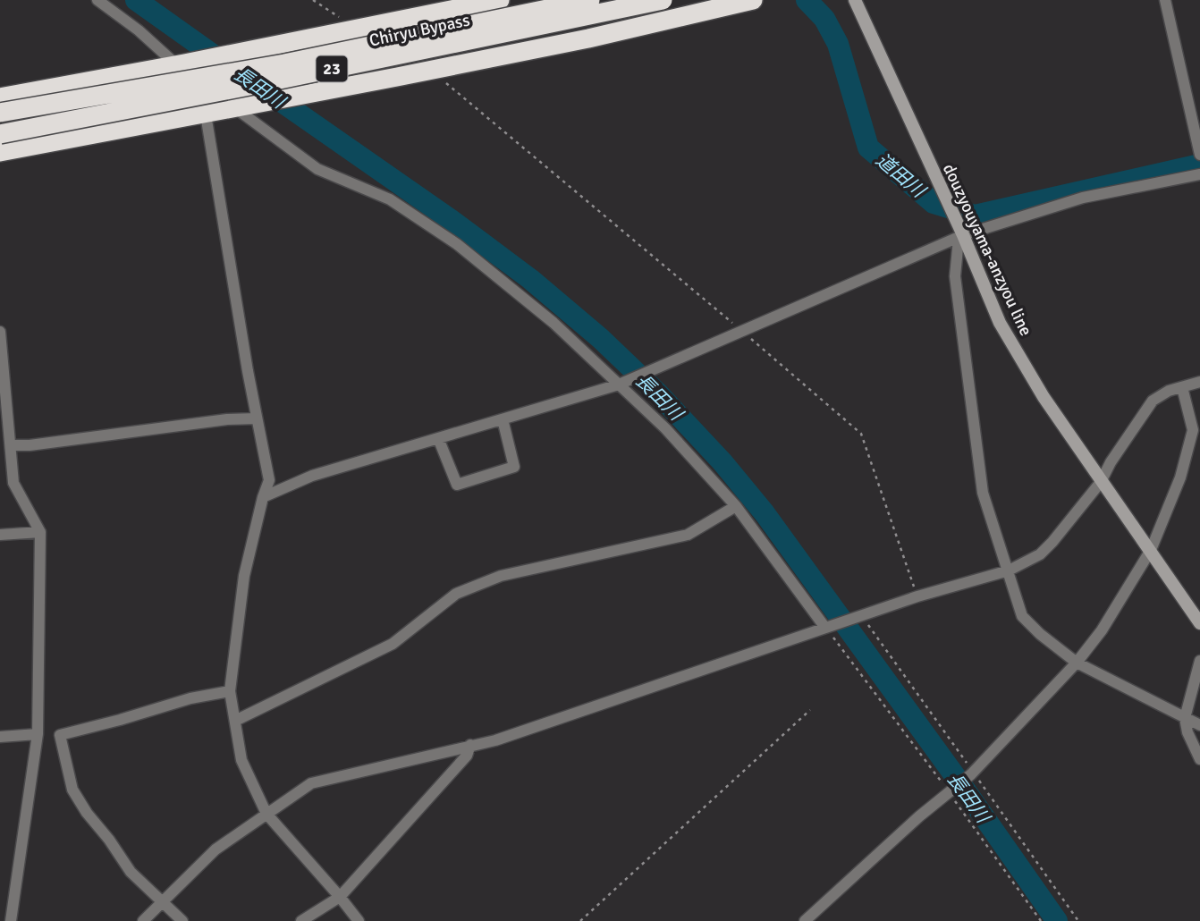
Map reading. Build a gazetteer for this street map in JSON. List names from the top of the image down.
{
  "streets": {
    "highway": ["Chiryu Bypass", "23"],
    "main road": ["douzyouyama-anzyou line"]
  },
  "water": ["長田川", "道田川"]
}
